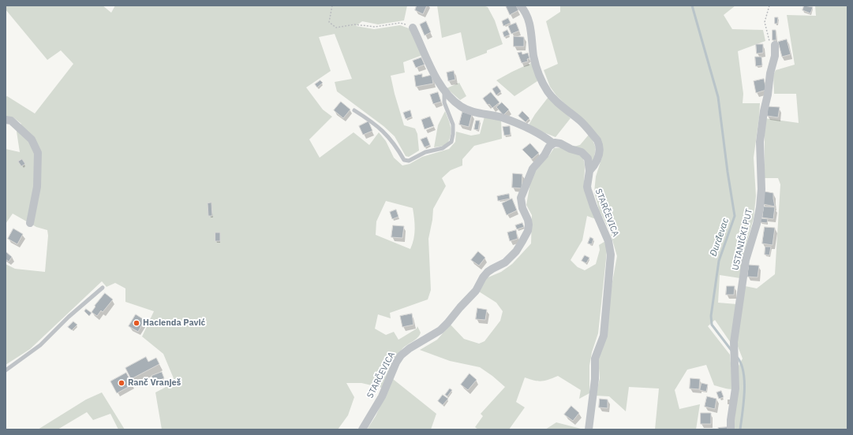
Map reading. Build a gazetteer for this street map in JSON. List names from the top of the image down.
{
  "streets": {
    "street": ["STARČEVICA", "USTANIČKI PUT"]
  },
  "water": ["Đurđevac"],
  "places": ["Hacienda Pavić", "Ranč Vranješ"]
}
